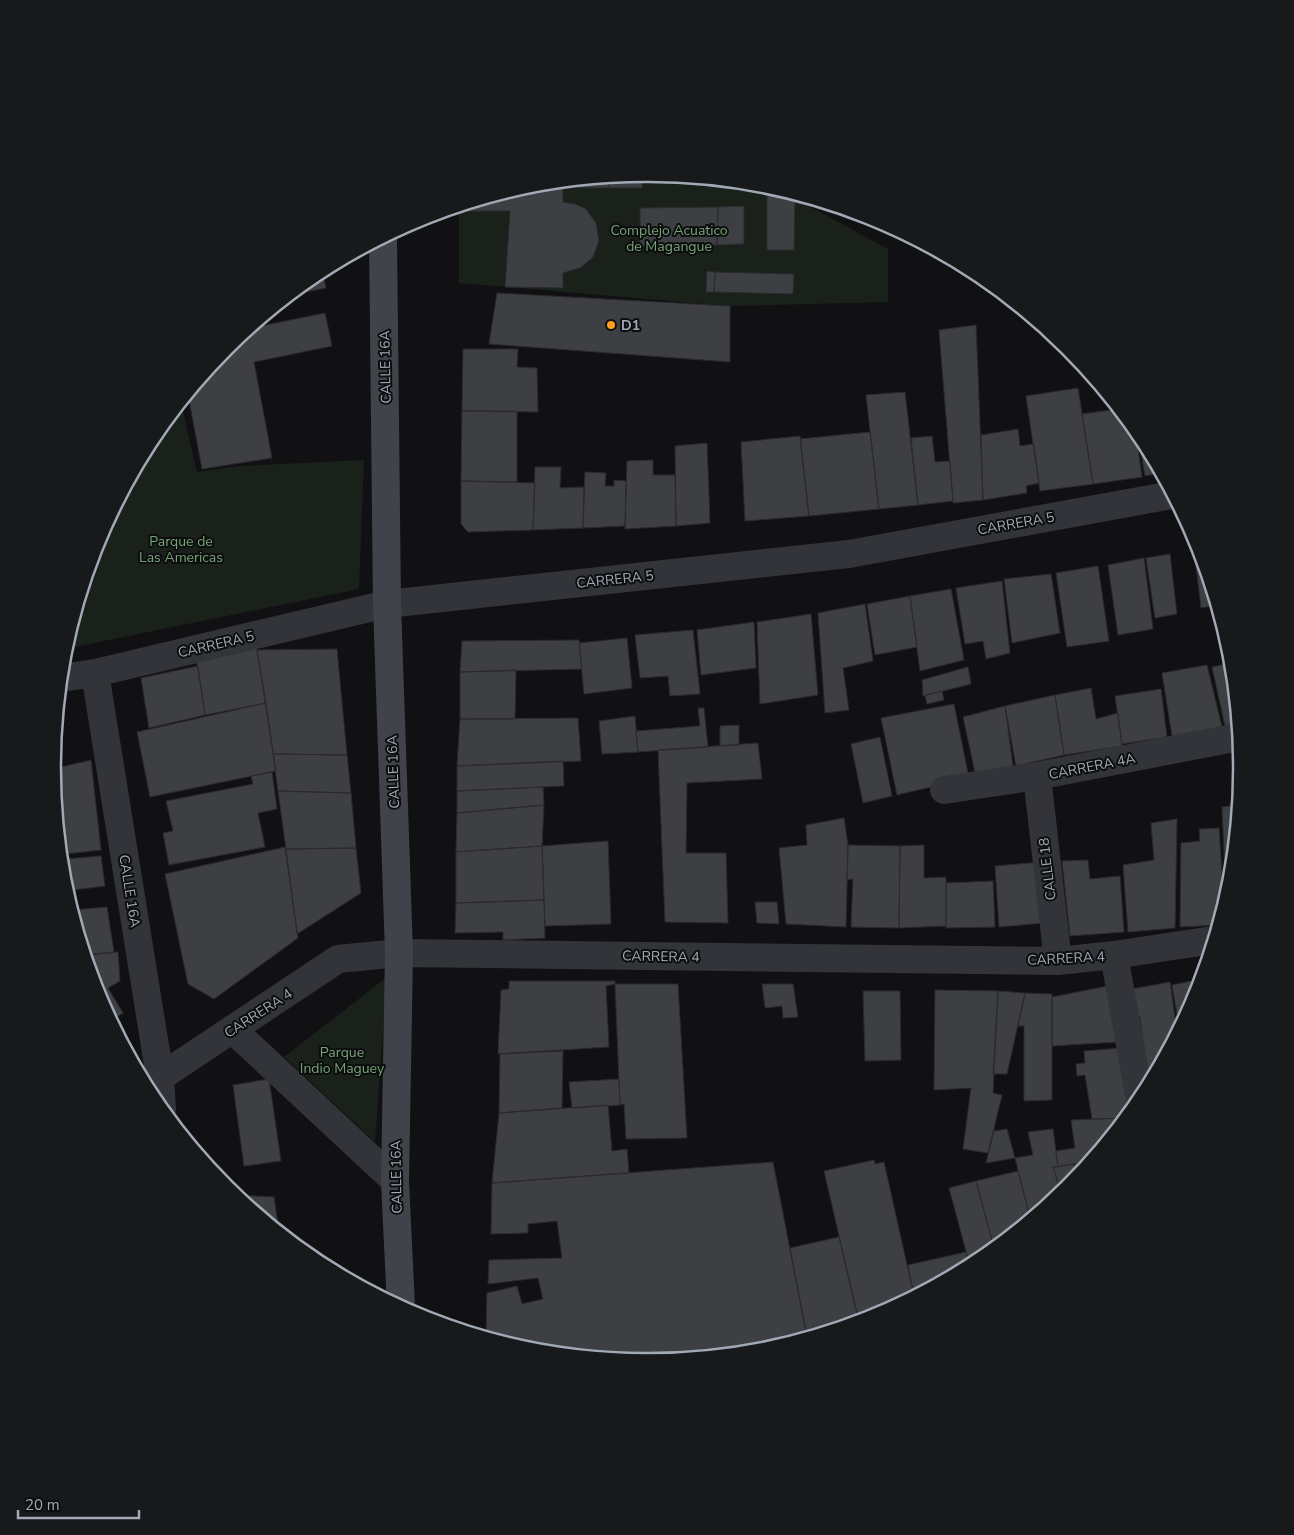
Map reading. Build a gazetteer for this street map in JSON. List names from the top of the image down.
{
  "streets": {
    "main road": ["CALLE 16A"],
    "street": [
      "CARRERA 5",
      "CARRERA 4A",
      "CALLE 18",
      "CARRERA 4"
    ]
  },
  "crossings": [
    ["CALLE 16A", "CARRERA 5"],
    ["CALLE 16A", "CARRERA 4"],
    ["CARRERA 4A", "CALLE 18"],
    ["CALLE 18", "CARRERA 4"]
  ],
  "parks": ["Complejo Acuatico de Magangue", "Parque de Las Americas", "Parque Indio Maguey"],
  "places": ["D1"],
  "scale_bar": "20 m"
}
